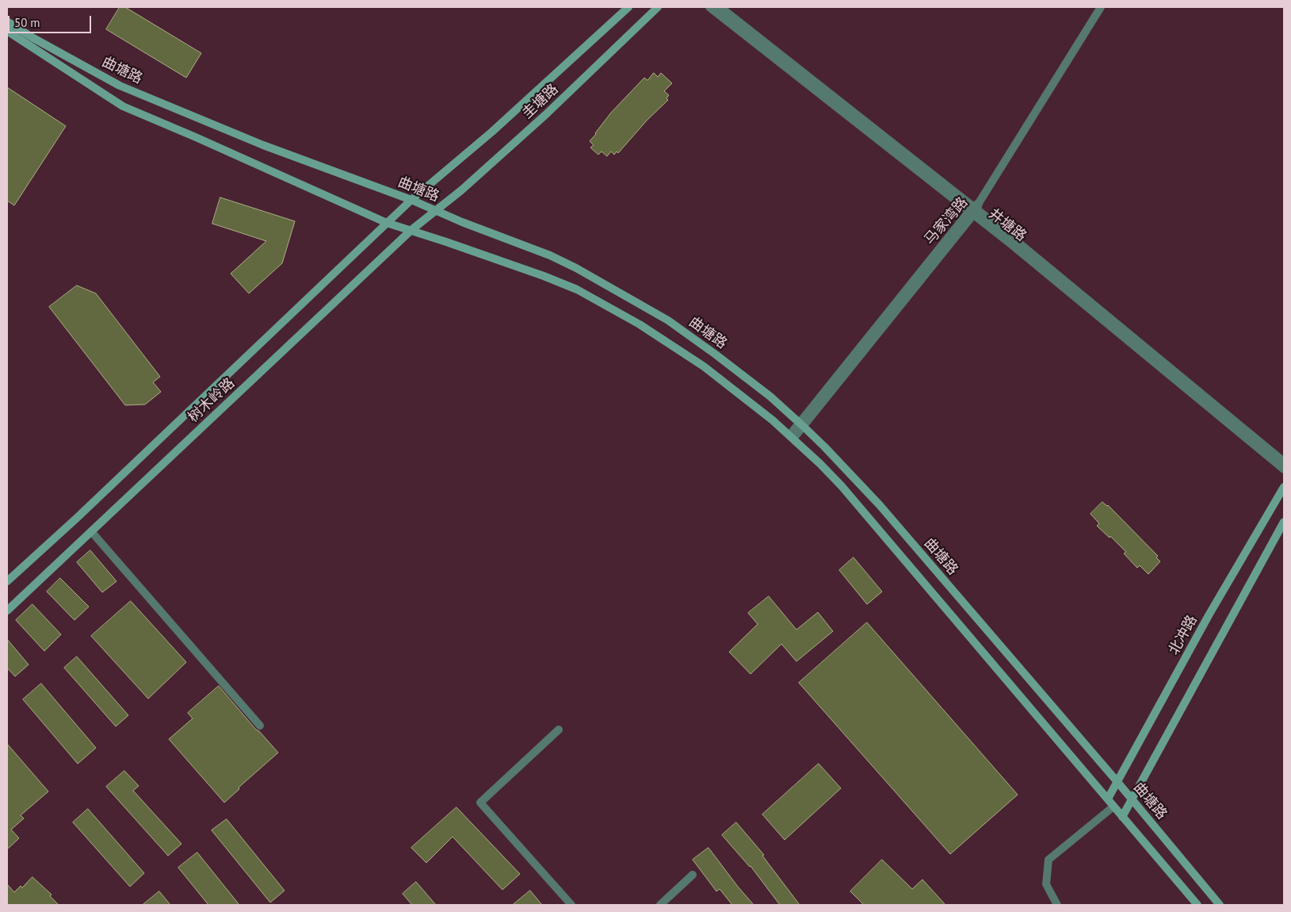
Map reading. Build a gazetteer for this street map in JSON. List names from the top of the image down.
{
  "streets": {
    "main road": [
      "曲塘路",
      "圭塘路",
      "树木岭路",
      "北冲路"
    ],
    "street": ["马家湾路", "井塘路"]
  },
  "crossings": [
    ["曲塘路", "圭塘路"],
    ["曲塘路", "马家湾路"],
    ["曲塘路", "树木岭路"],
    ["曲塘路", "北冲路"],
    ["圭塘路", "树木岭路"],
    ["马家湾路", "井塘路"]
  ],
  "scale_bar": "50 m"
}
